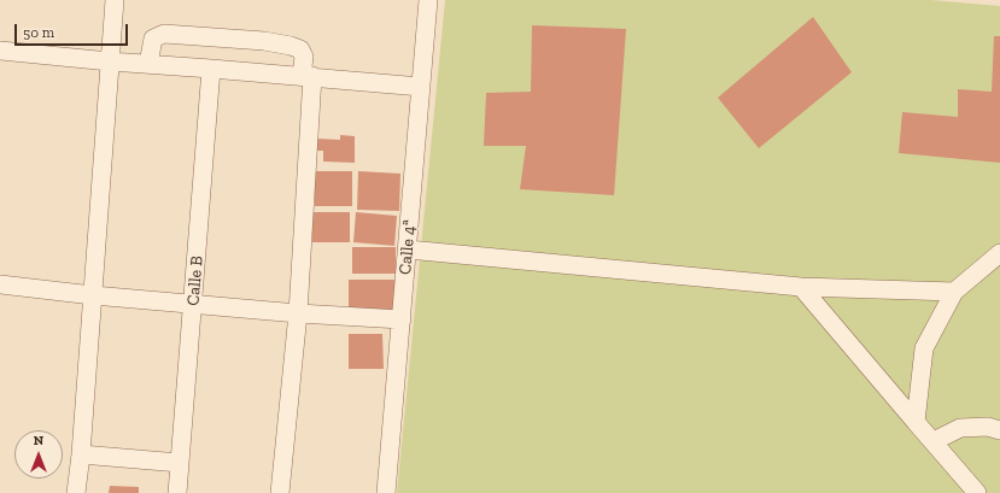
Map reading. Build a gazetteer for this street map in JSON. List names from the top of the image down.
{
  "streets": {
    "street": ["Calle 4ª", "Calle B"]
  },
  "scale_bar": "50 m",
  "north": "top"
}
